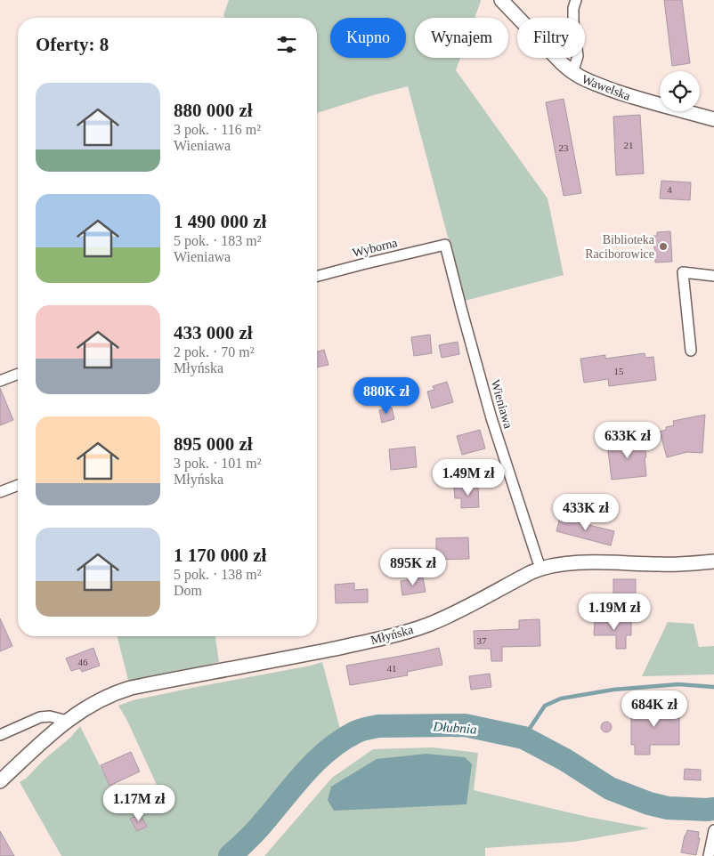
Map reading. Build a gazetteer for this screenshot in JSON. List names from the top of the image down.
{
  "streets": {
    "street": [
      "Wawelska",
      "Wyborna",
      "Wieniawa",
      "Młyńska"
    ]
  },
  "crossings": [
    ["Wyborna", "Wieniawa"],
    ["Wieniawa", "Młyńska"]
  ],
  "water": ["Dłubnia"],
  "places": ["Biblioteka Raciborowice"],
  "house_numbers": [
    "21",
    "23",
    "4",
    "15",
    "37",
    "46",
    "41"
  ],
  "page": {
    "chip": ["Kupno", "Wynajem", "Filtry"],
    "heading": "Oferty: 8",
    "list": [
      {
        "name": "880 000 zł",
        "note": "3 pok. · 116 m² · Wieniawa"
      },
      {
        "name": "1 490 000 zł",
        "note": "5 pok. · 183 m² · Wieniawa"
      },
      {
        "name": "433 000 zł",
        "note": "2 pok. · 70 m² · Młyńska"
      },
      {
        "name": "895 000 zł",
        "note": "3 pok. · 101 m² · Młyńska"
      },
      {
        "name": "1 170 000 zł",
        "note": "5 pok. · 138 m² · Dom"
      }
    ],
    "price": [
      "880K zł",
      "633K zł",
      "1.49M zł",
      "433K zł",
      "895K zł",
      "1.19M zł",
      "684K zł",
      "1.17M zł"
    ]
  }
}
